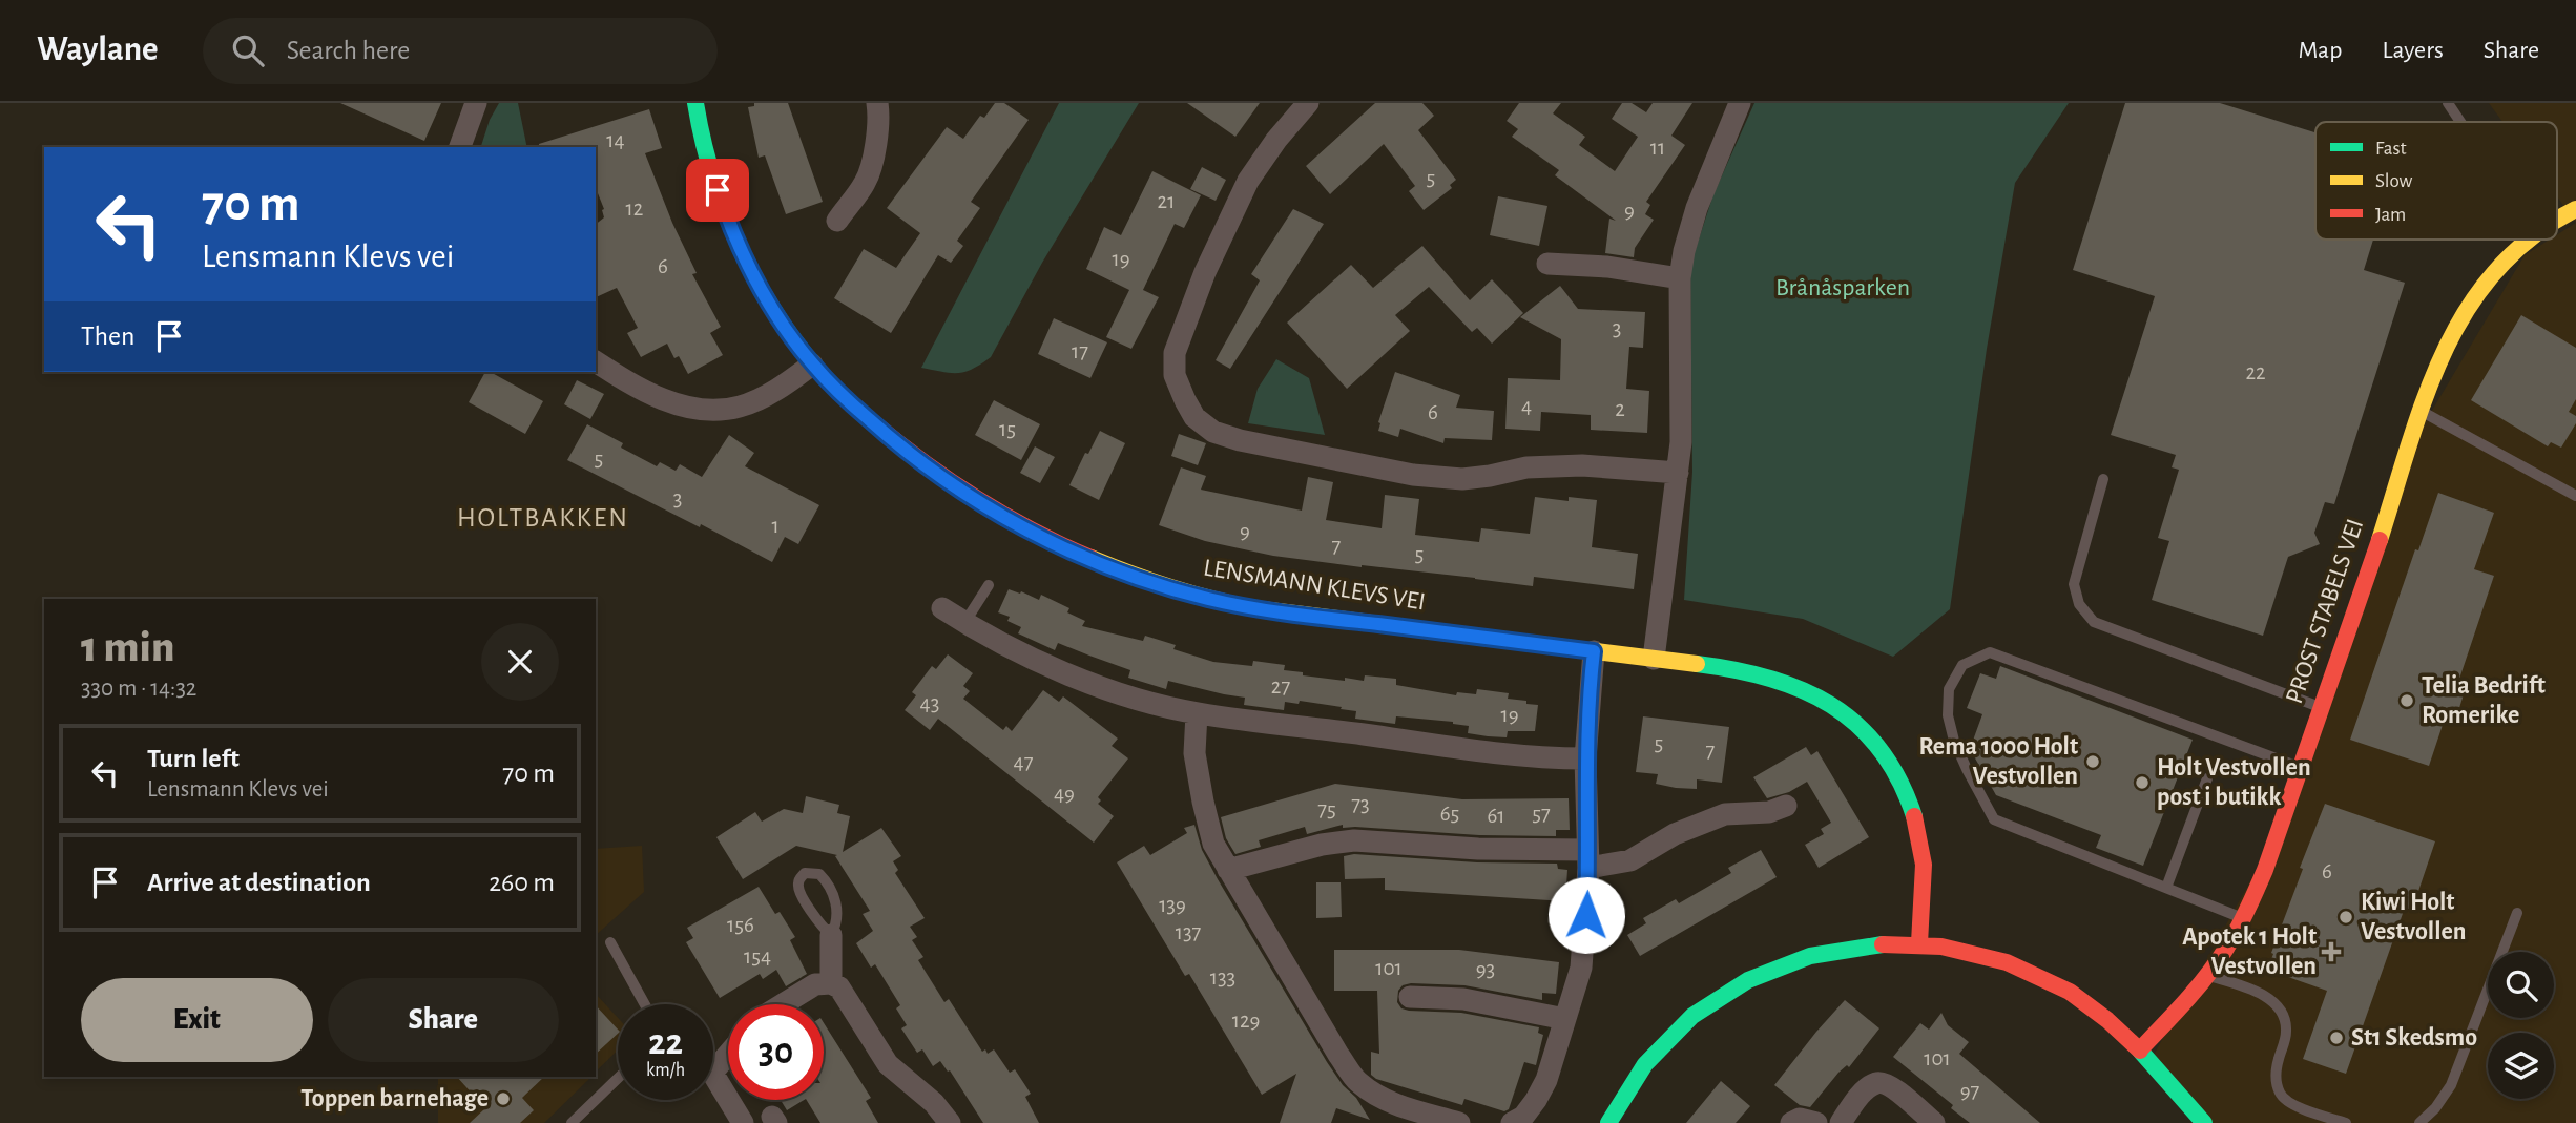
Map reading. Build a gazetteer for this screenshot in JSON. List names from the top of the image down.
{
  "streets": {
    "street": ["LENSMANN KLEVS VEI", "PROST STABELS VEI"]
  },
  "districts": ["HOLTBAKKEN"],
  "parks": ["Brånåsparken"],
  "places": {
    "other": [
      "Telia Bedrift Romerike",
      "Rema 1000 Holt Vestvollen",
      "Holt Vestvollen post i butikk",
      "Kiwi Holt Vestvollen",
      "St1 Skedsmo",
      "Toppen barnehage"
    ],
    "health": ["Apotek 1 Holt Vestvollen"]
  },
  "house_numbers": [
    "14",
    "11",
    "5",
    "21",
    "12",
    "9",
    "19",
    "6",
    "3",
    "17",
    "22",
    "4",
    "2",
    "6",
    "15",
    "5",
    "3",
    "1",
    "9",
    "7",
    "5",
    "27",
    "43",
    "19",
    "5",
    "7",
    "47",
    "49",
    "73",
    "75",
    "65",
    "57",
    "61",
    "6",
    "139",
    "156",
    "137",
    "154",
    "101",
    "93",
    "133",
    "129",
    "101",
    "97"
  ],
  "legend": ["Fast", "Slow", "Jam"],
  "page": {
    "header": "Waylane",
    "search": "Search here",
    "nav": ["Map", "Layers", "Share"],
    "turn": ["70 m", "Lensmann Klevs vei"],
    "then": "Then",
    "heading": ["1 min", "330 m · 14:32"],
    "list": [
      {
        "name": "Turn left",
        "note": "Lensmann Klevs vei",
        "value": "70 m"
      },
      {
        "name": "Arrive at destination",
        "value": "260 m"
      }
    ],
    "buttons": ["Exit", "Share"],
    "speed": "22 km/h",
    "limit": "30"
  }
}
